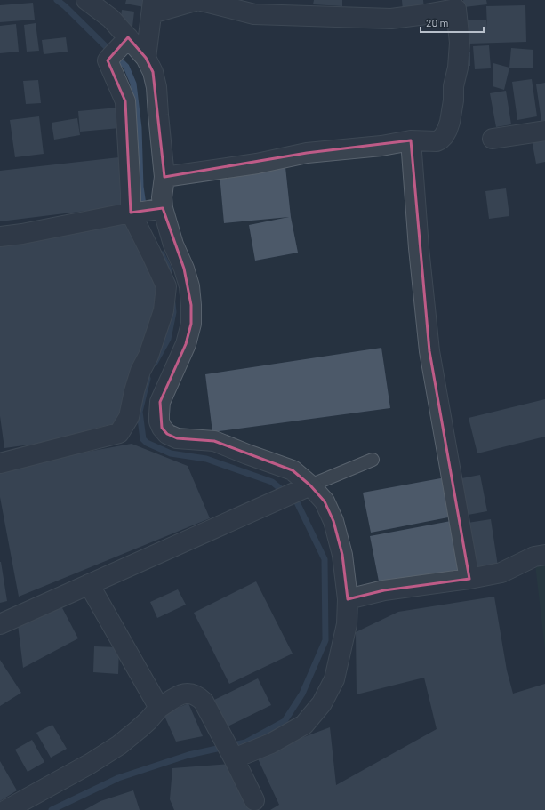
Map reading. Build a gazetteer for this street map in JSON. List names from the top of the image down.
{
  "scale_bar": "20 m"
}
